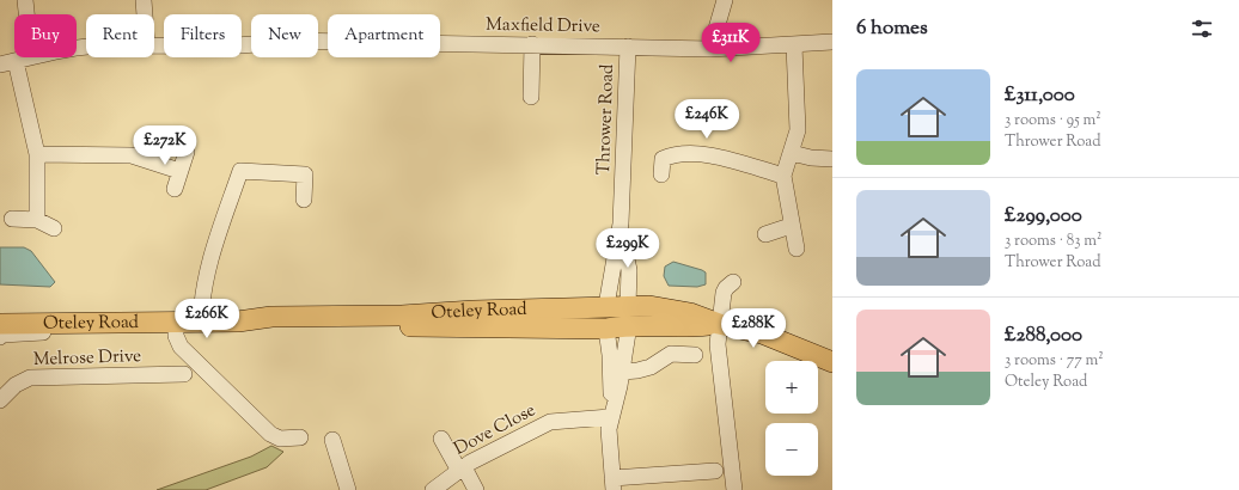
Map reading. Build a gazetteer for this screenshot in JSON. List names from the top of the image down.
{
  "streets": {
    "main road": ["Oteley Road"],
    "street": [
      "Maxfield Drive",
      "Thrower Road",
      "Melrose Drive",
      "Dove Close"
    ]
  },
  "crossings": [
    ["Maxfield Drive", "Thrower Road"],
    ["Thrower Road", "Oteley Road"],
    ["Thrower Road", "Dove Close"]
  ],
  "page": {
    "heading": "6 homes",
    "chip": [
      "Buy",
      "Rent",
      "Filters",
      "New",
      "Apartment"
    ],
    "price": [
      "£311K",
      "£246K",
      "£272K",
      "£299K",
      "£266K",
      "£288K"
    ],
    "list": [
      {
        "name": "£311,000",
        "note": "3 rooms · 95 m² · Thrower Road"
      },
      {
        "name": "£299,000",
        "note": "3 rooms · 83 m² · Thrower Road"
      },
      {
        "name": "£288,000",
        "note": "3 rooms · 77 m² · Oteley Road"
      }
    ],
    "map_buttons": ["+", "−"]
  }
}
